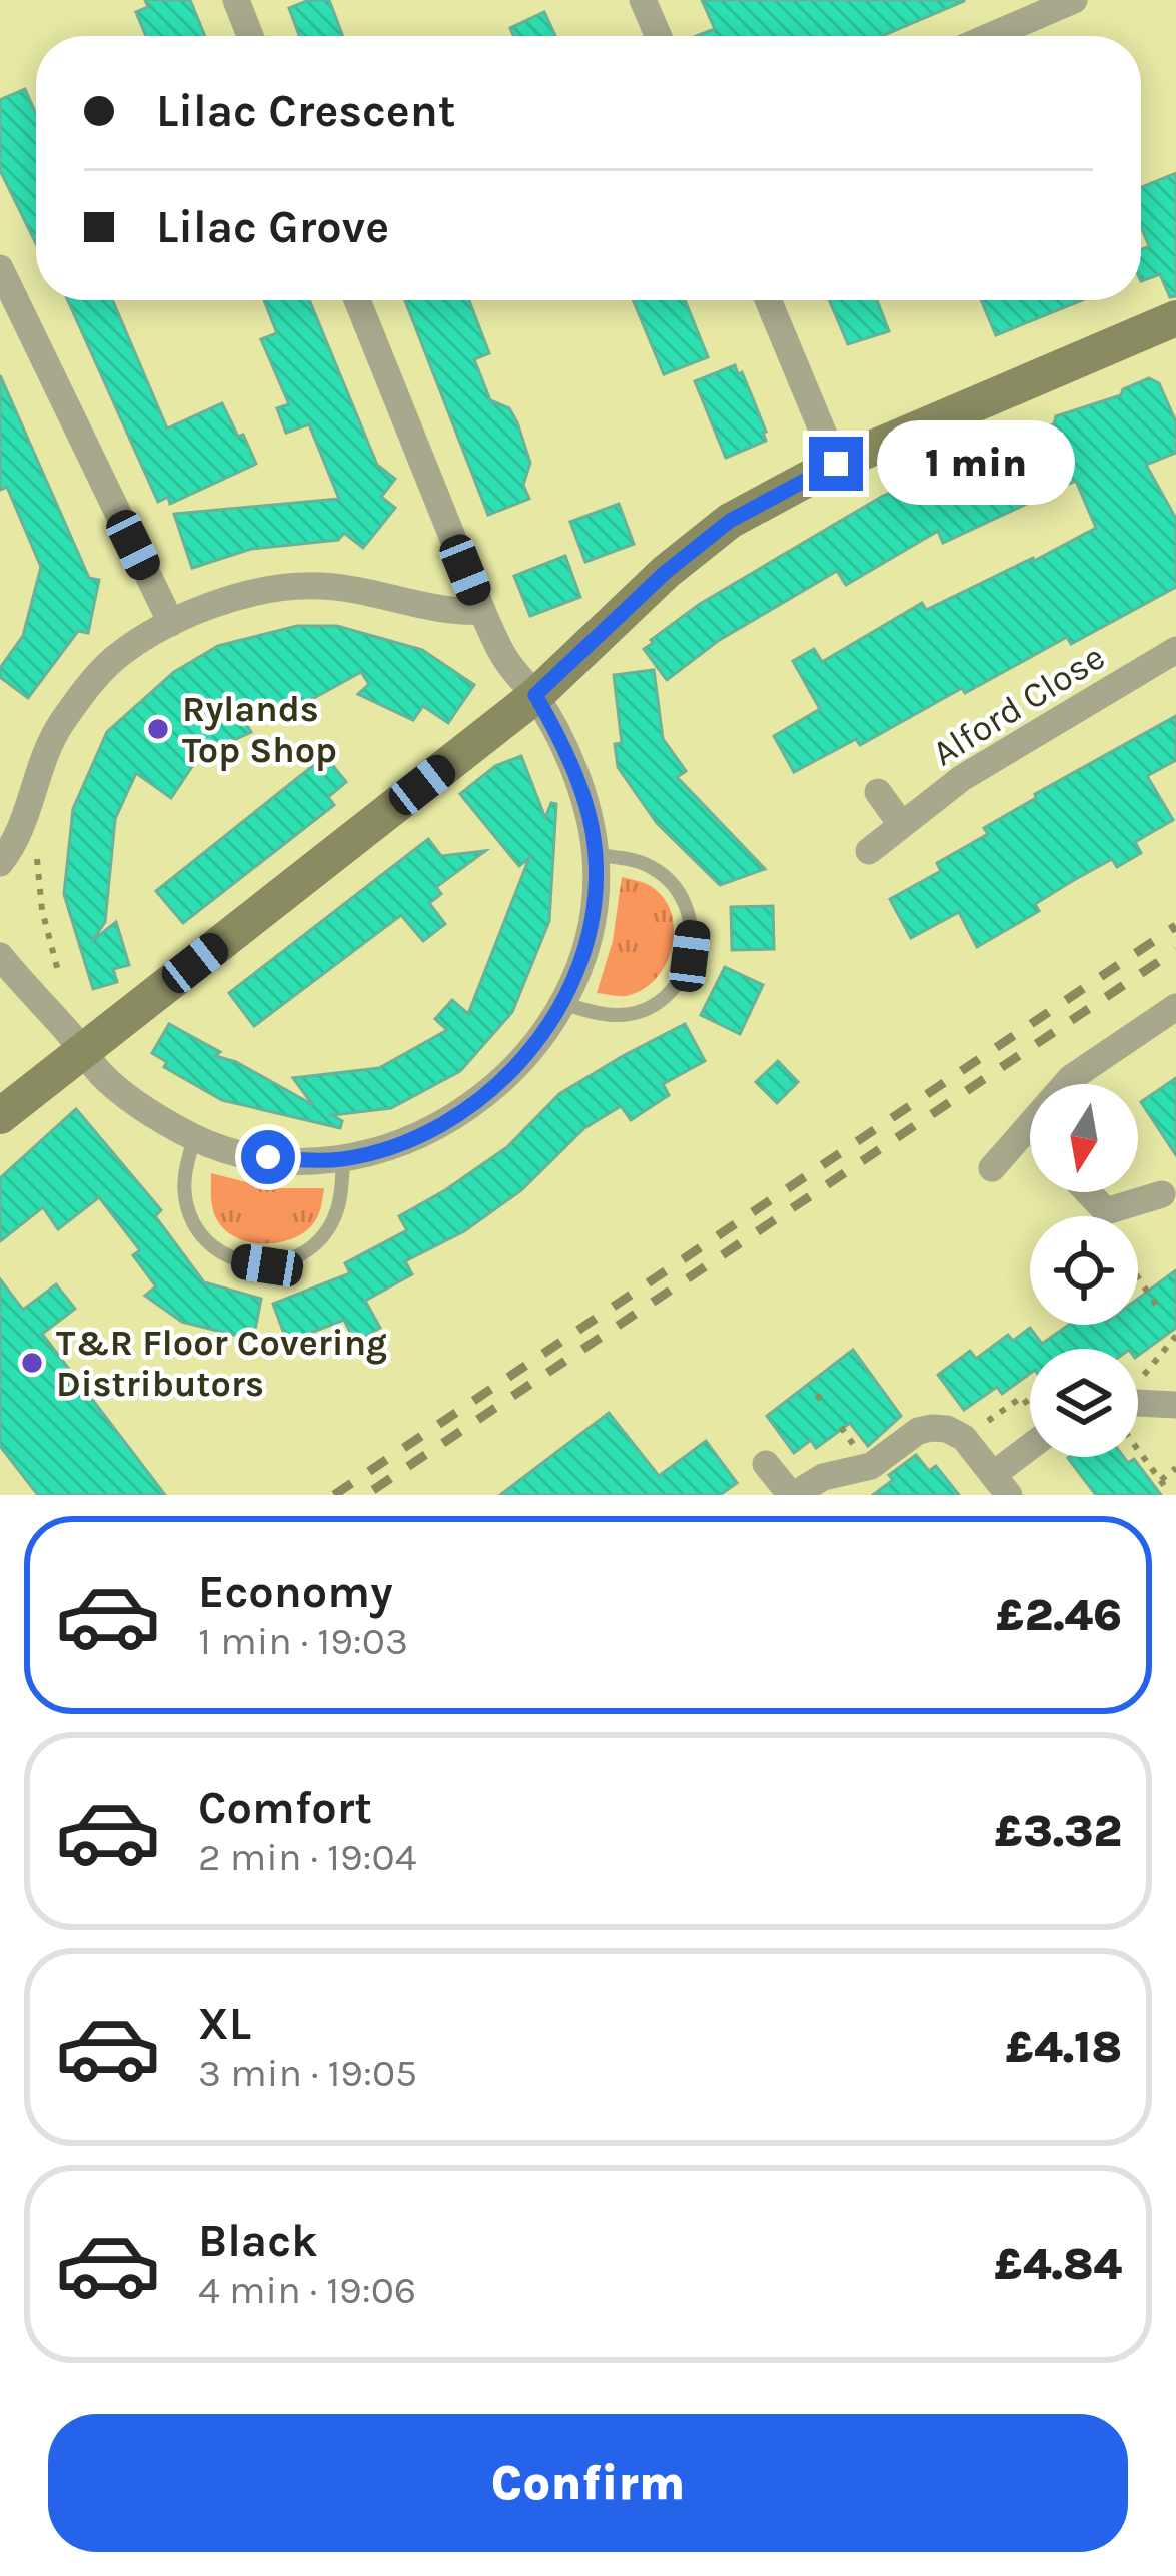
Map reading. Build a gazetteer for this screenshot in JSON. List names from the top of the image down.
{
  "streets": {
    "street": ["Alford Close"]
  },
  "places": ["Rylands Top Shop", "T&R Floor Covering Distributors"],
  "north": "bottom",
  "page": {
    "banner": ["Lilac Crescent", "Lilac Grove"],
    "bubble": "1 min",
    "list": [
      {
        "name": "Economy",
        "note": "1 min · 19:03",
        "value": "£2.46"
      },
      {
        "name": "Comfort",
        "note": "2 min · 19:04",
        "value": "£3.32"
      },
      {
        "name": "XL",
        "note": "3 min · 19:05",
        "value": "£4.18"
      },
      {
        "name": "Black",
        "note": "4 min · 19:06",
        "value": "£4.84"
      }
    ],
    "buttons": "Confirm"
  }
}
